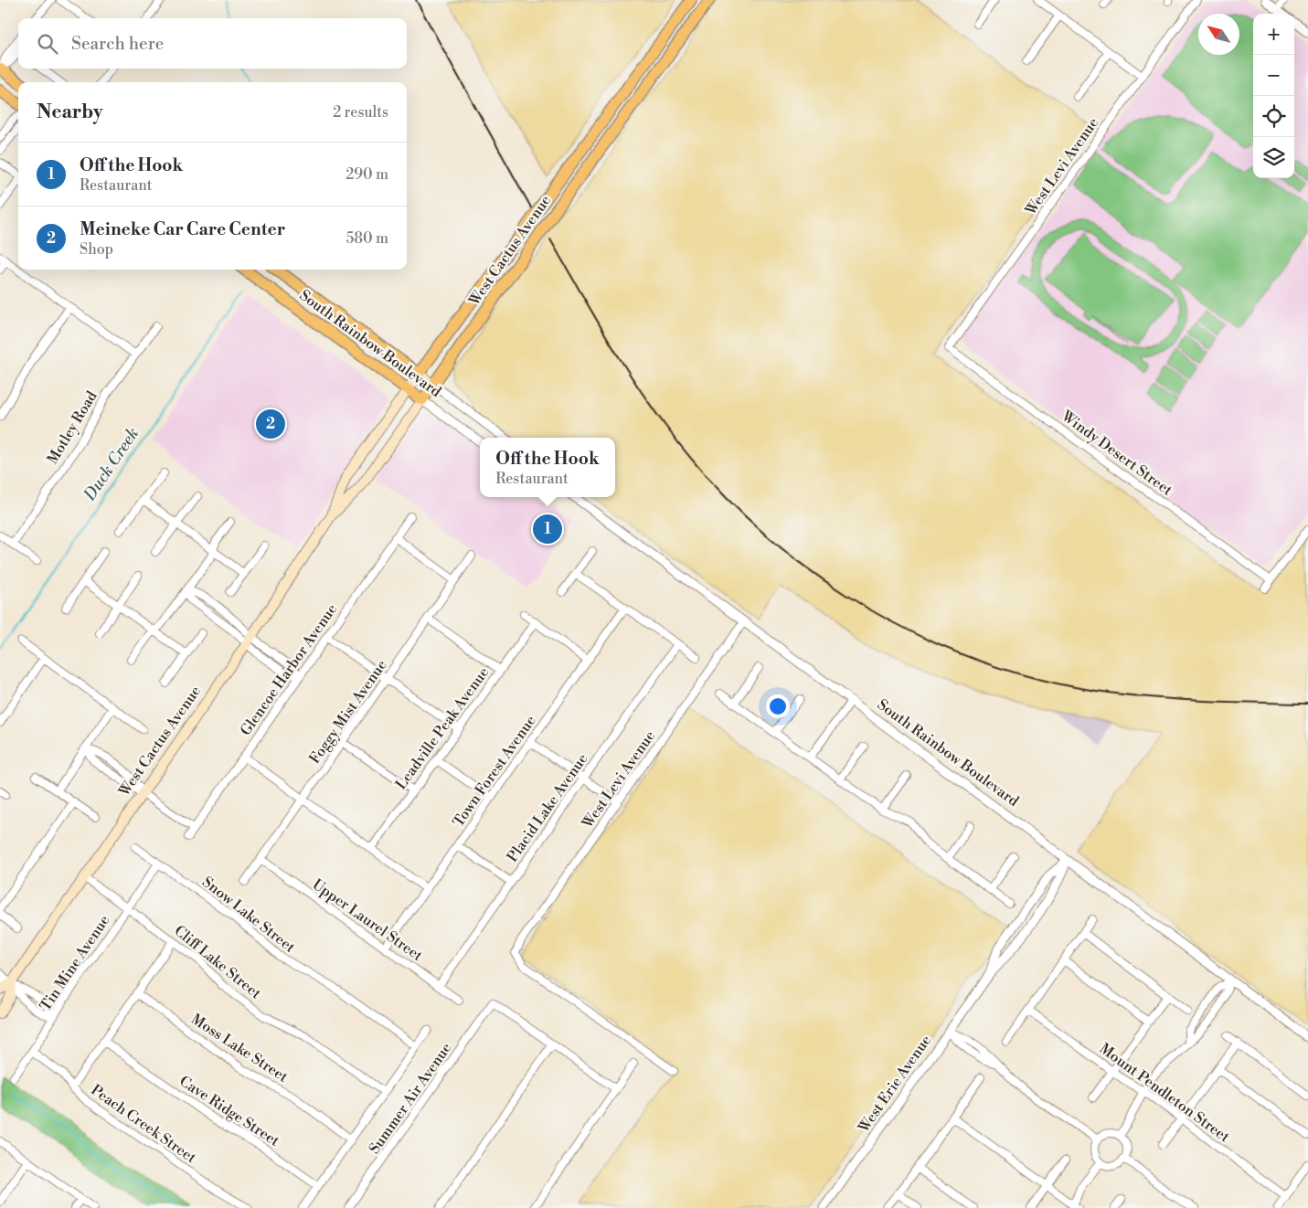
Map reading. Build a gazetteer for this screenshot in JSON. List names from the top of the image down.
{
  "streets": {
    "main road": ["West Cactus Avenue", "South Rainbow Boulevard"],
    "street": [
      "West Levi Avenue",
      "Motley Road",
      "Windy Desert Street",
      "Glencoe Harbor Avenue",
      "Foggy Mist Avenue",
      "Leadville Peak Avenue",
      "Town Forest Avenue",
      "Placid Lake Avenue",
      "Snow Lake Street",
      "Upper Laurel Street",
      "Cliff Lake Street",
      "Tin Mine Avenue",
      "Moss Lake Street",
      "West Erie Avenue",
      "Mount Pendleton Street",
      "Summer Air Avenue",
      "Cave Ridge Street",
      "Peach Creek Street"
    ]
  },
  "crossings": [
    ["West Levi Avenue", "South Rainbow Boulevard"],
    ["West Levi Avenue", "Windy Desert Street"],
    ["West Cactus Avenue", "South Rainbow Boulevard"],
    ["West Cactus Avenue", "Cliff Lake Street"],
    ["South Rainbow Boulevard", "West Erie Avenue"],
    ["Foggy Mist Avenue", "Upper Laurel Street"],
    ["Town Forest Avenue", "Upper Laurel Street"],
    ["Placid Lake Avenue", "Upper Laurel Street"],
    ["Snow Lake Street", "Tin Mine Avenue"],
    ["Cliff Lake Street", "Tin Mine Avenue"],
    ["Tin Mine Avenue", "Peach Creek Street"]
  ],
  "water": ["Duck Creek"],
  "north": "top left",
  "page": {
    "map_buttons": ["+", "−"],
    "search": "Search here",
    "heading": ["Nearby", "2 results"],
    "list": [
      {
        "mark": "1",
        "name": "Off the Hook",
        "note": "Restaurant",
        "value": "290 m"
      },
      {
        "mark": "2",
        "name": "Meineke Car Care Center",
        "note": "Shop",
        "value": "580 m"
      }
    ],
    "pins": ["2", "1"],
    "popup": ["Off the Hook", "Restaurant"]
  }
}
